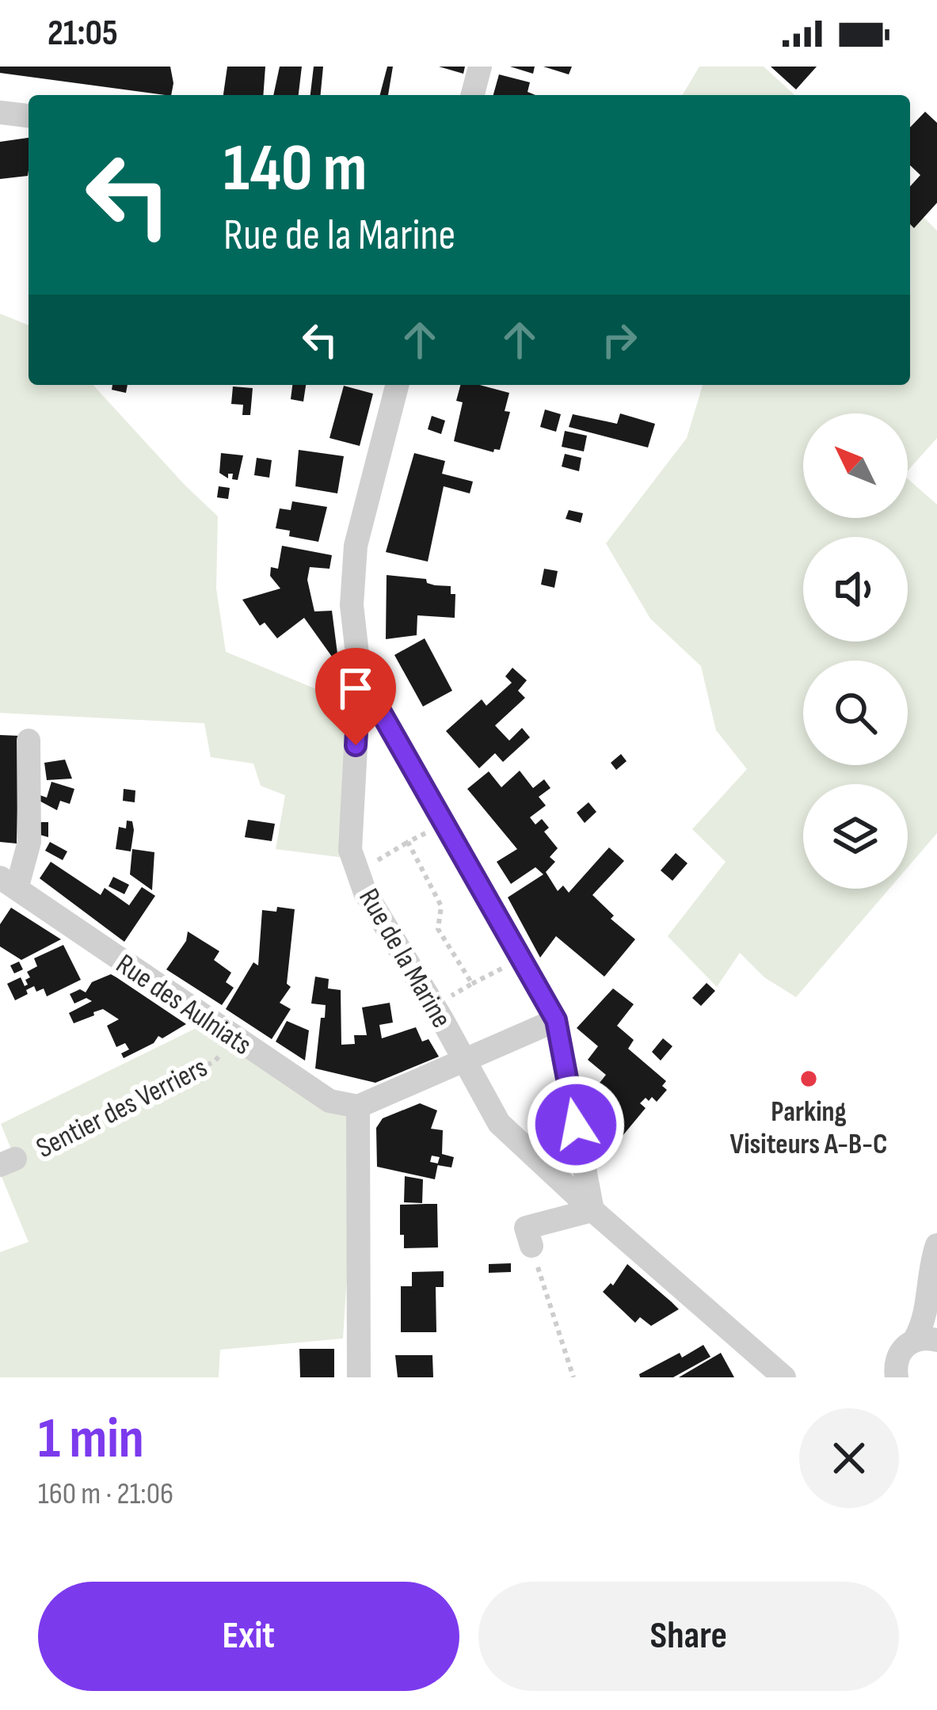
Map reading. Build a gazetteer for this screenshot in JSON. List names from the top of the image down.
{
  "streets": {
    "street": ["Rue de la Marine", "Rue des Aulniats"],
    "path": ["Sentier des Verriers"]
  },
  "crossings": [
    ["Rue des Aulniats", "Sentier des Verriers"]
  ],
  "places": ["Parking Visiteurs A-B-C"],
  "north": "top left",
  "page": {
    "status": "21:05",
    "turn": ["140 m", "Rue de la Marine"],
    "heading": ["1 min", "160 m · 21:06"],
    "buttons": ["Exit", "Share"]
  }
}
